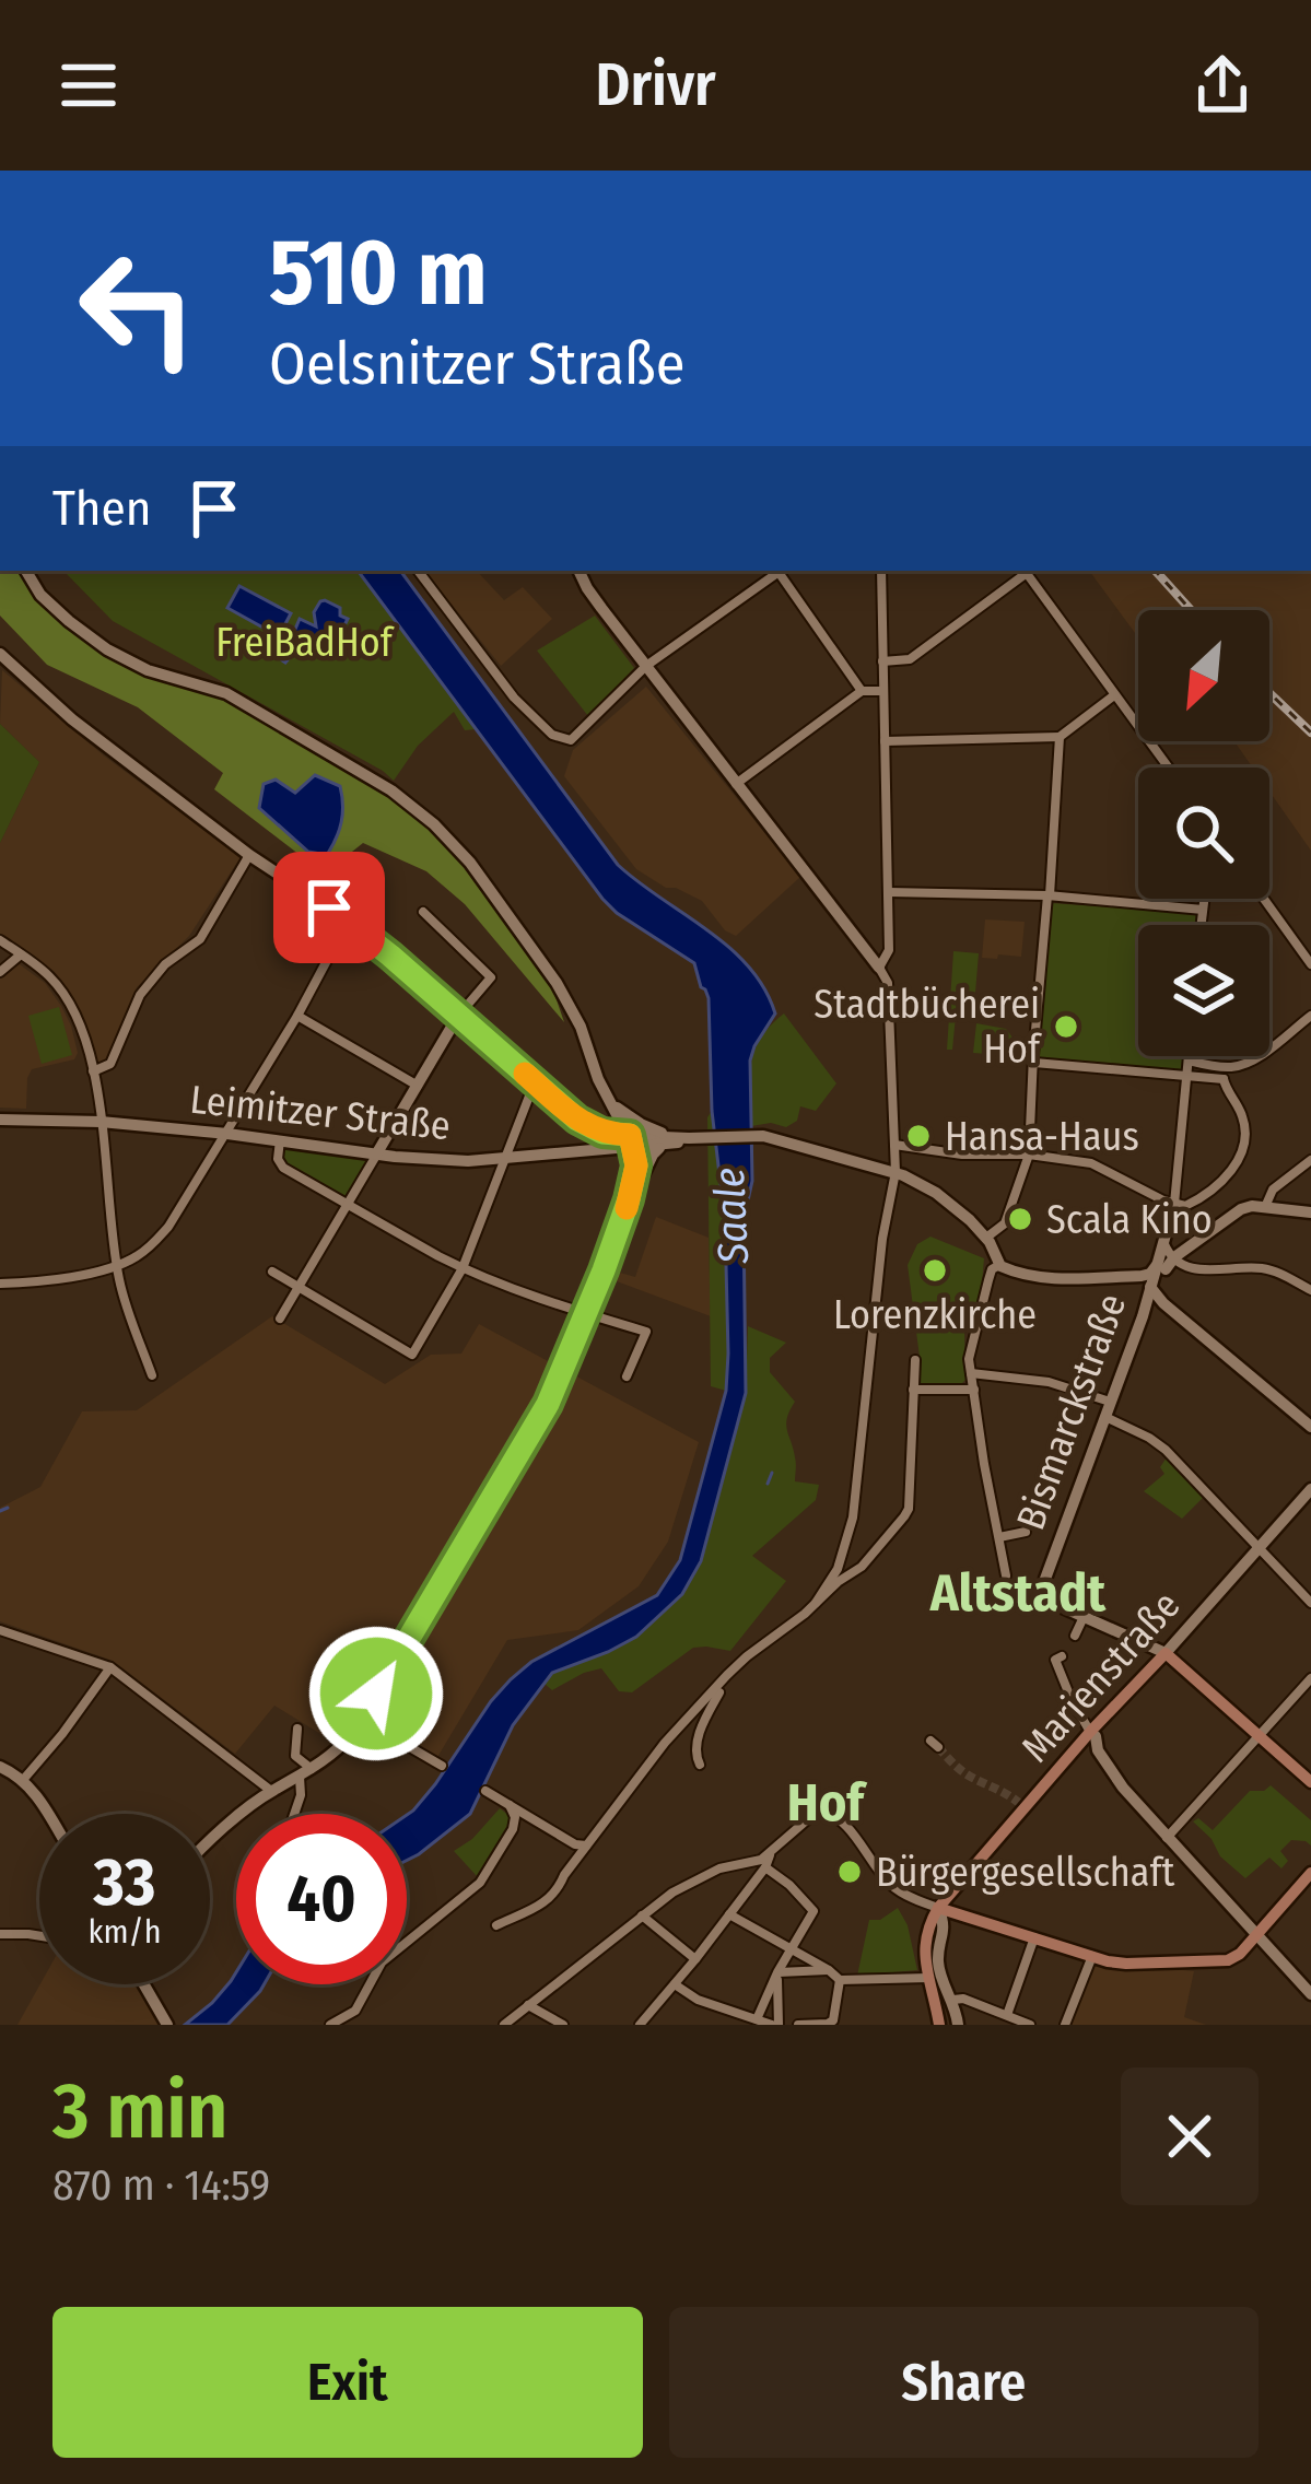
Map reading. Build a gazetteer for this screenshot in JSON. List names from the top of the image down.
{
  "streets": {
    "main road": ["Marienstraße"],
    "street": ["Leimitzer Straße", "Bismarckstraße"]
  },
  "districts": ["Altstadt", "Hof"],
  "water": ["Saale"],
  "parks": ["FreiBadHof"],
  "places": [
    "Stadtbücherei Hof",
    "Hansa-Haus",
    "Scala Kino",
    "Lorenzkirche",
    "Bürgergesellschaft"
  ],
  "north": "bottom left",
  "page": {
    "header": "Drivr",
    "turn": ["510 m", "Oelsnitzer Straße"],
    "then": "Then",
    "speed": "33 km/h",
    "limit": "40",
    "heading": ["3 min", "870 m · 14:59"],
    "buttons": ["Exit", "Share"]
  }
}
